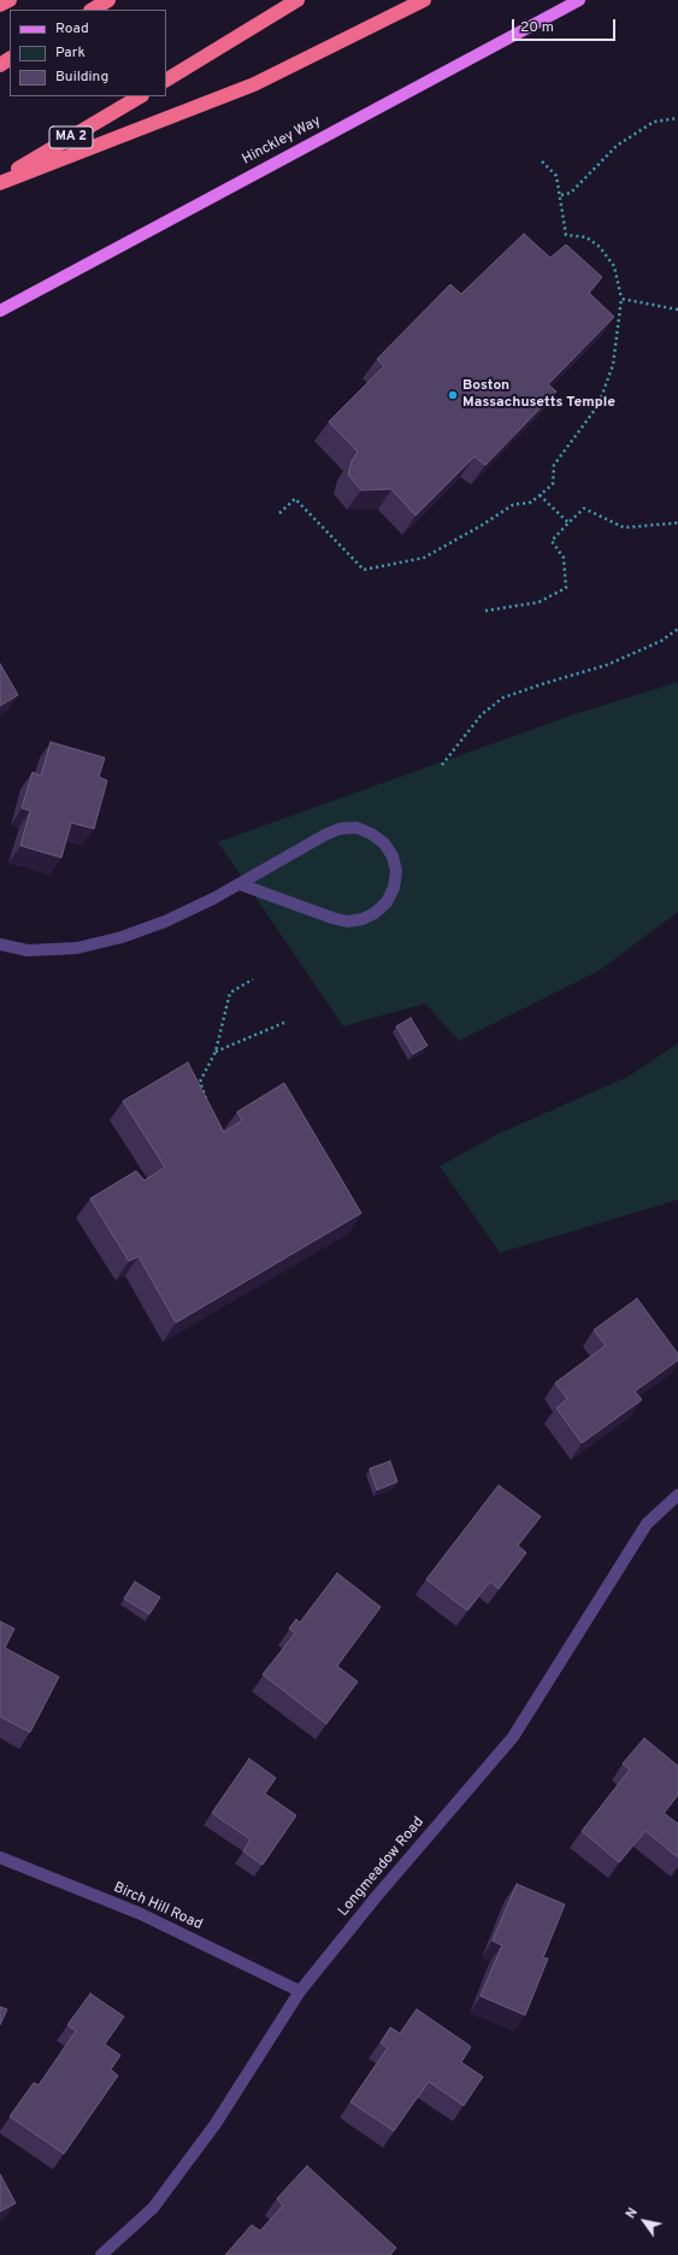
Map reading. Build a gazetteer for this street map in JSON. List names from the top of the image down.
{
  "streets": {
    "highway": ["MA 2"],
    "main road": ["Hinckley Way"],
    "street": ["Longmeadow Road", "Birch Hill Road"]
  },
  "crossings": [
    ["Longmeadow Road", "Birch Hill Road"]
  ],
  "places": ["Boston Massachusetts Temple"],
  "legend": ["Road", "Park", "Building"],
  "scale_bar": "20 m",
  "north": "top left"
}
